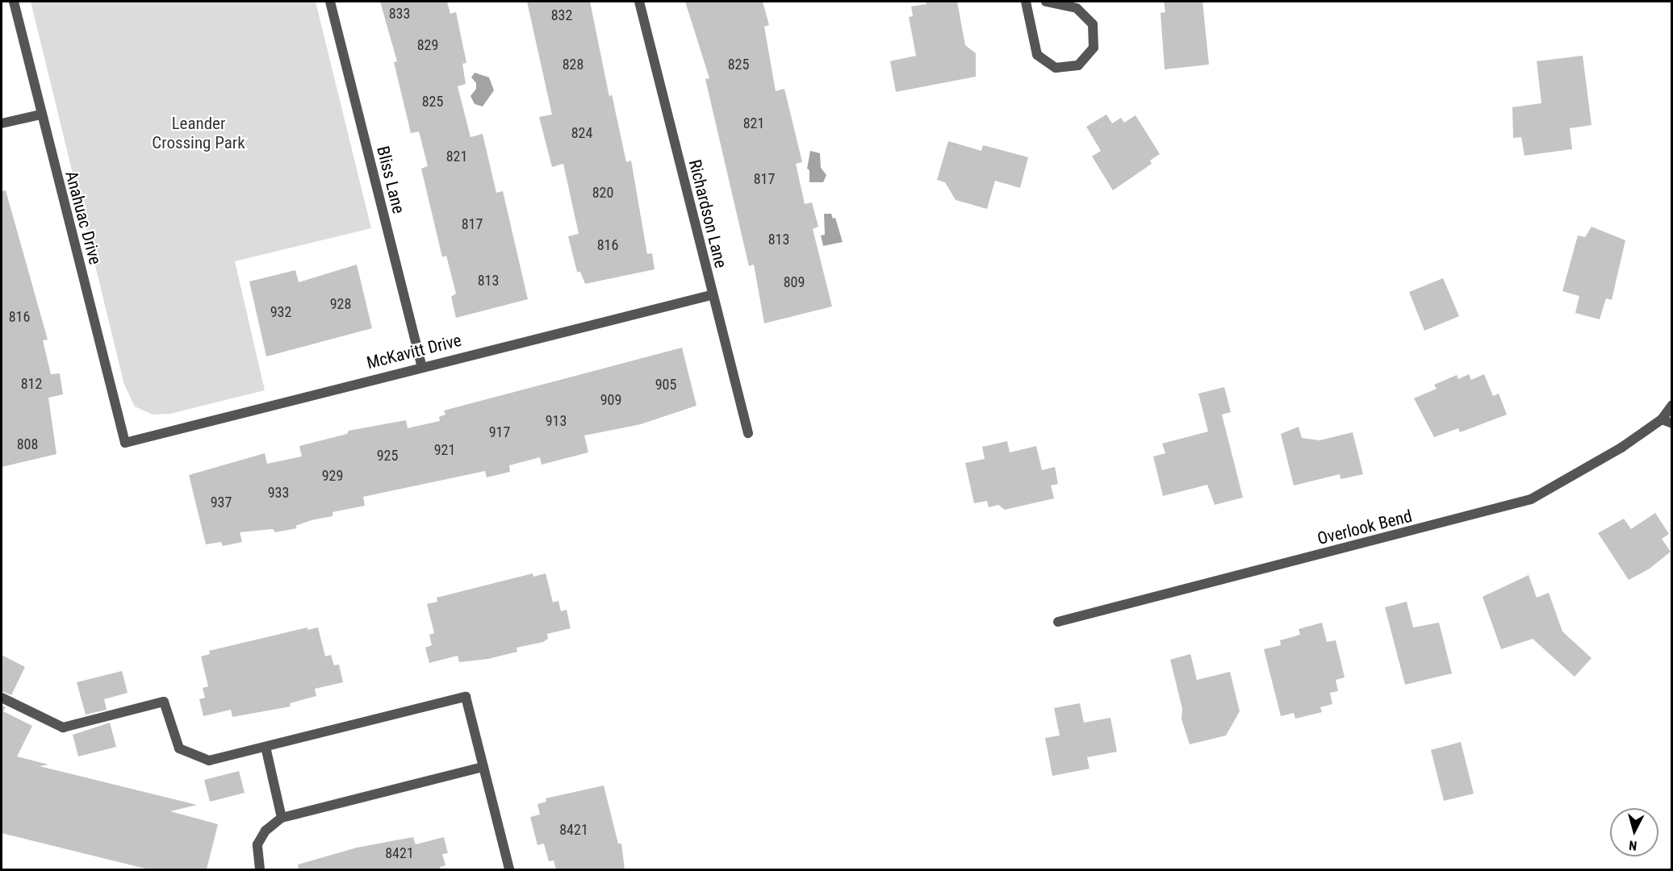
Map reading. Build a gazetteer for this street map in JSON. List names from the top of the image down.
{
  "streets": {
    "street": [
      "Bliss Lane",
      "Richardson Lane",
      "Anahuac Drive",
      "McKavitt Drive",
      "Overlook Bend"
    ]
  },
  "crossings": [
    ["Bliss Lane", "McKavitt Drive"],
    ["Richardson Lane", "McKavitt Drive"],
    ["Anahuac Drive", "McKavitt Drive"]
  ],
  "parks": ["Leander Crossing Park"],
  "house_numbers": [
    "833",
    "832",
    "829",
    "828",
    "825",
    "825",
    "821",
    "824",
    "821",
    "817",
    "820",
    "817",
    "813",
    "816",
    "813",
    "809",
    "928",
    "932",
    "816",
    "812",
    "905",
    "909",
    "913",
    "917",
    "808",
    "921",
    "925",
    "929",
    "933",
    "937",
    "8421",
    "8421"
  ],
  "north": "bottom"
}
